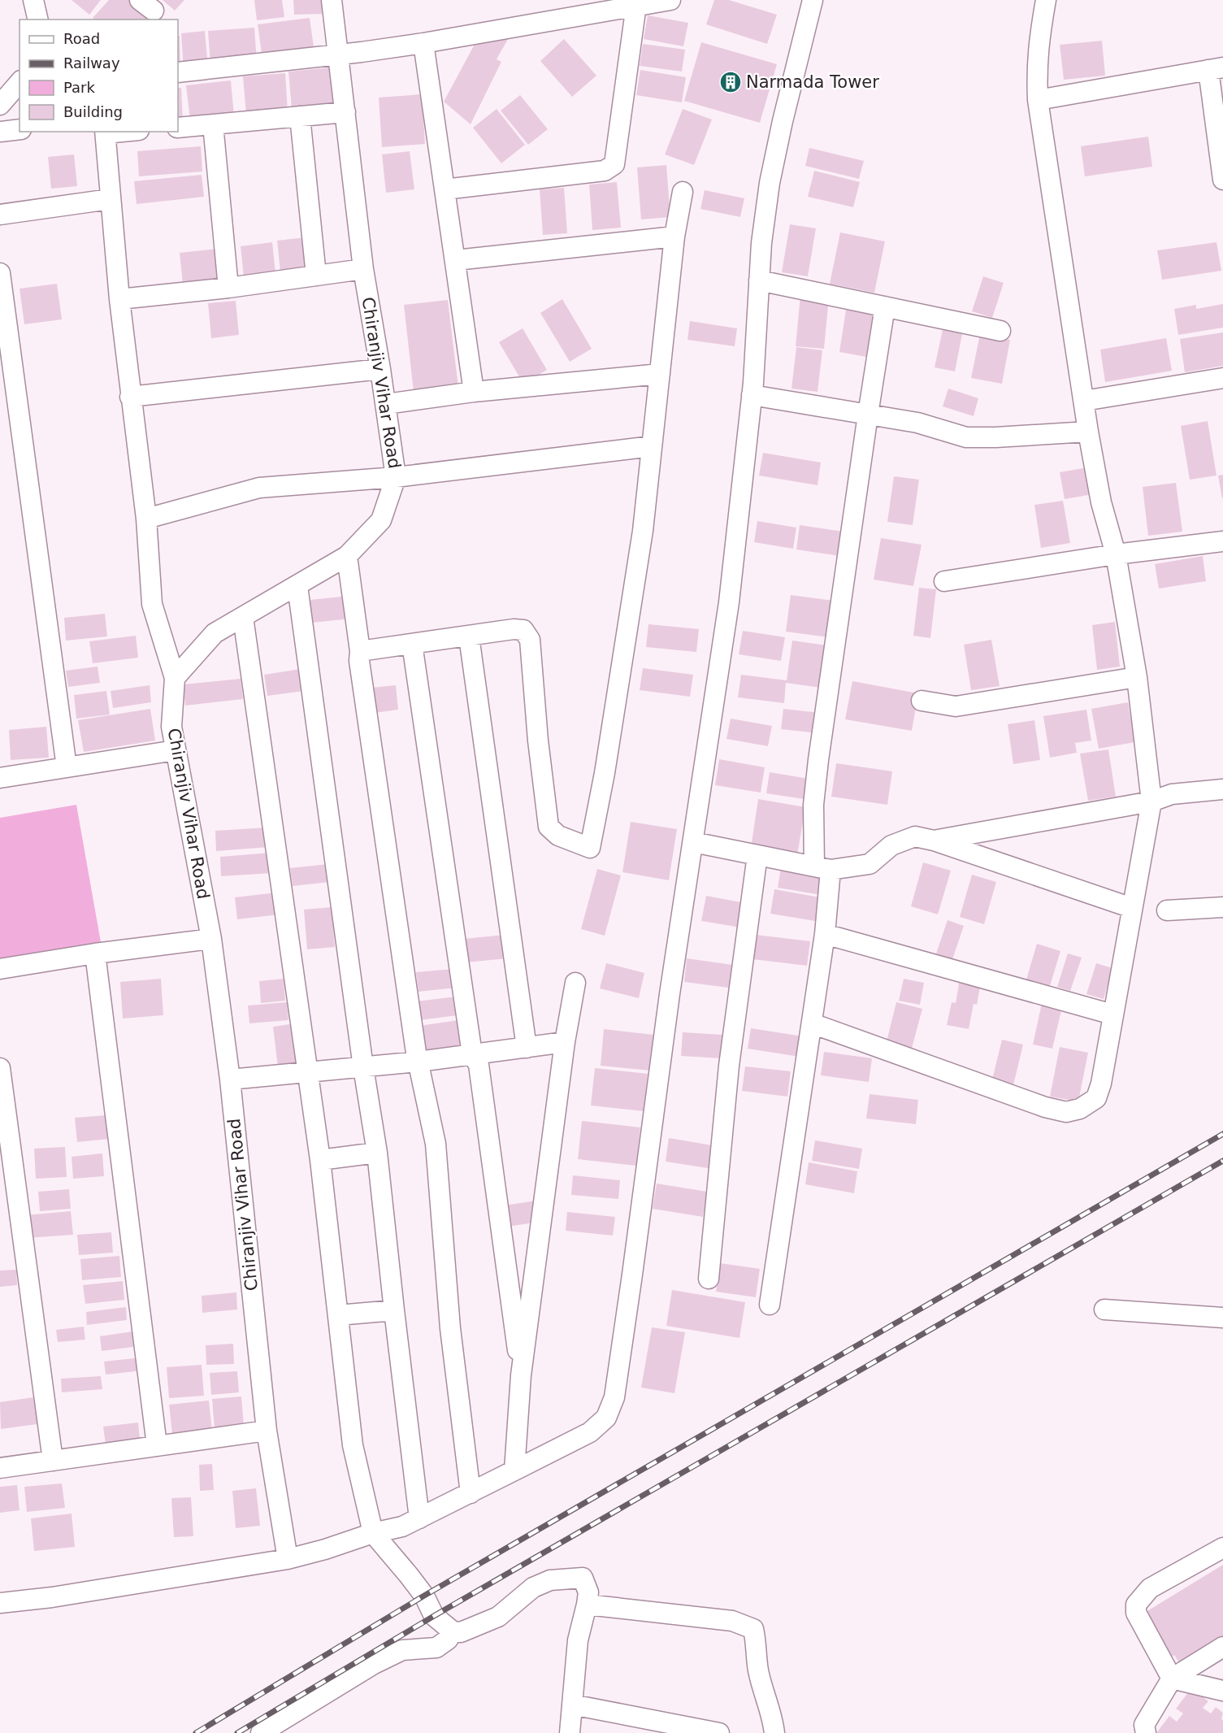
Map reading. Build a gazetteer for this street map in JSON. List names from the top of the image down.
{
  "streets": {
    "street": ["Chiranjiv Vihar Road"]
  },
  "places": {
    "building": ["Narmada Tower"]
  },
  "legend": [
    "Road",
    "Railway",
    "Park",
    "Building"
  ]
}
